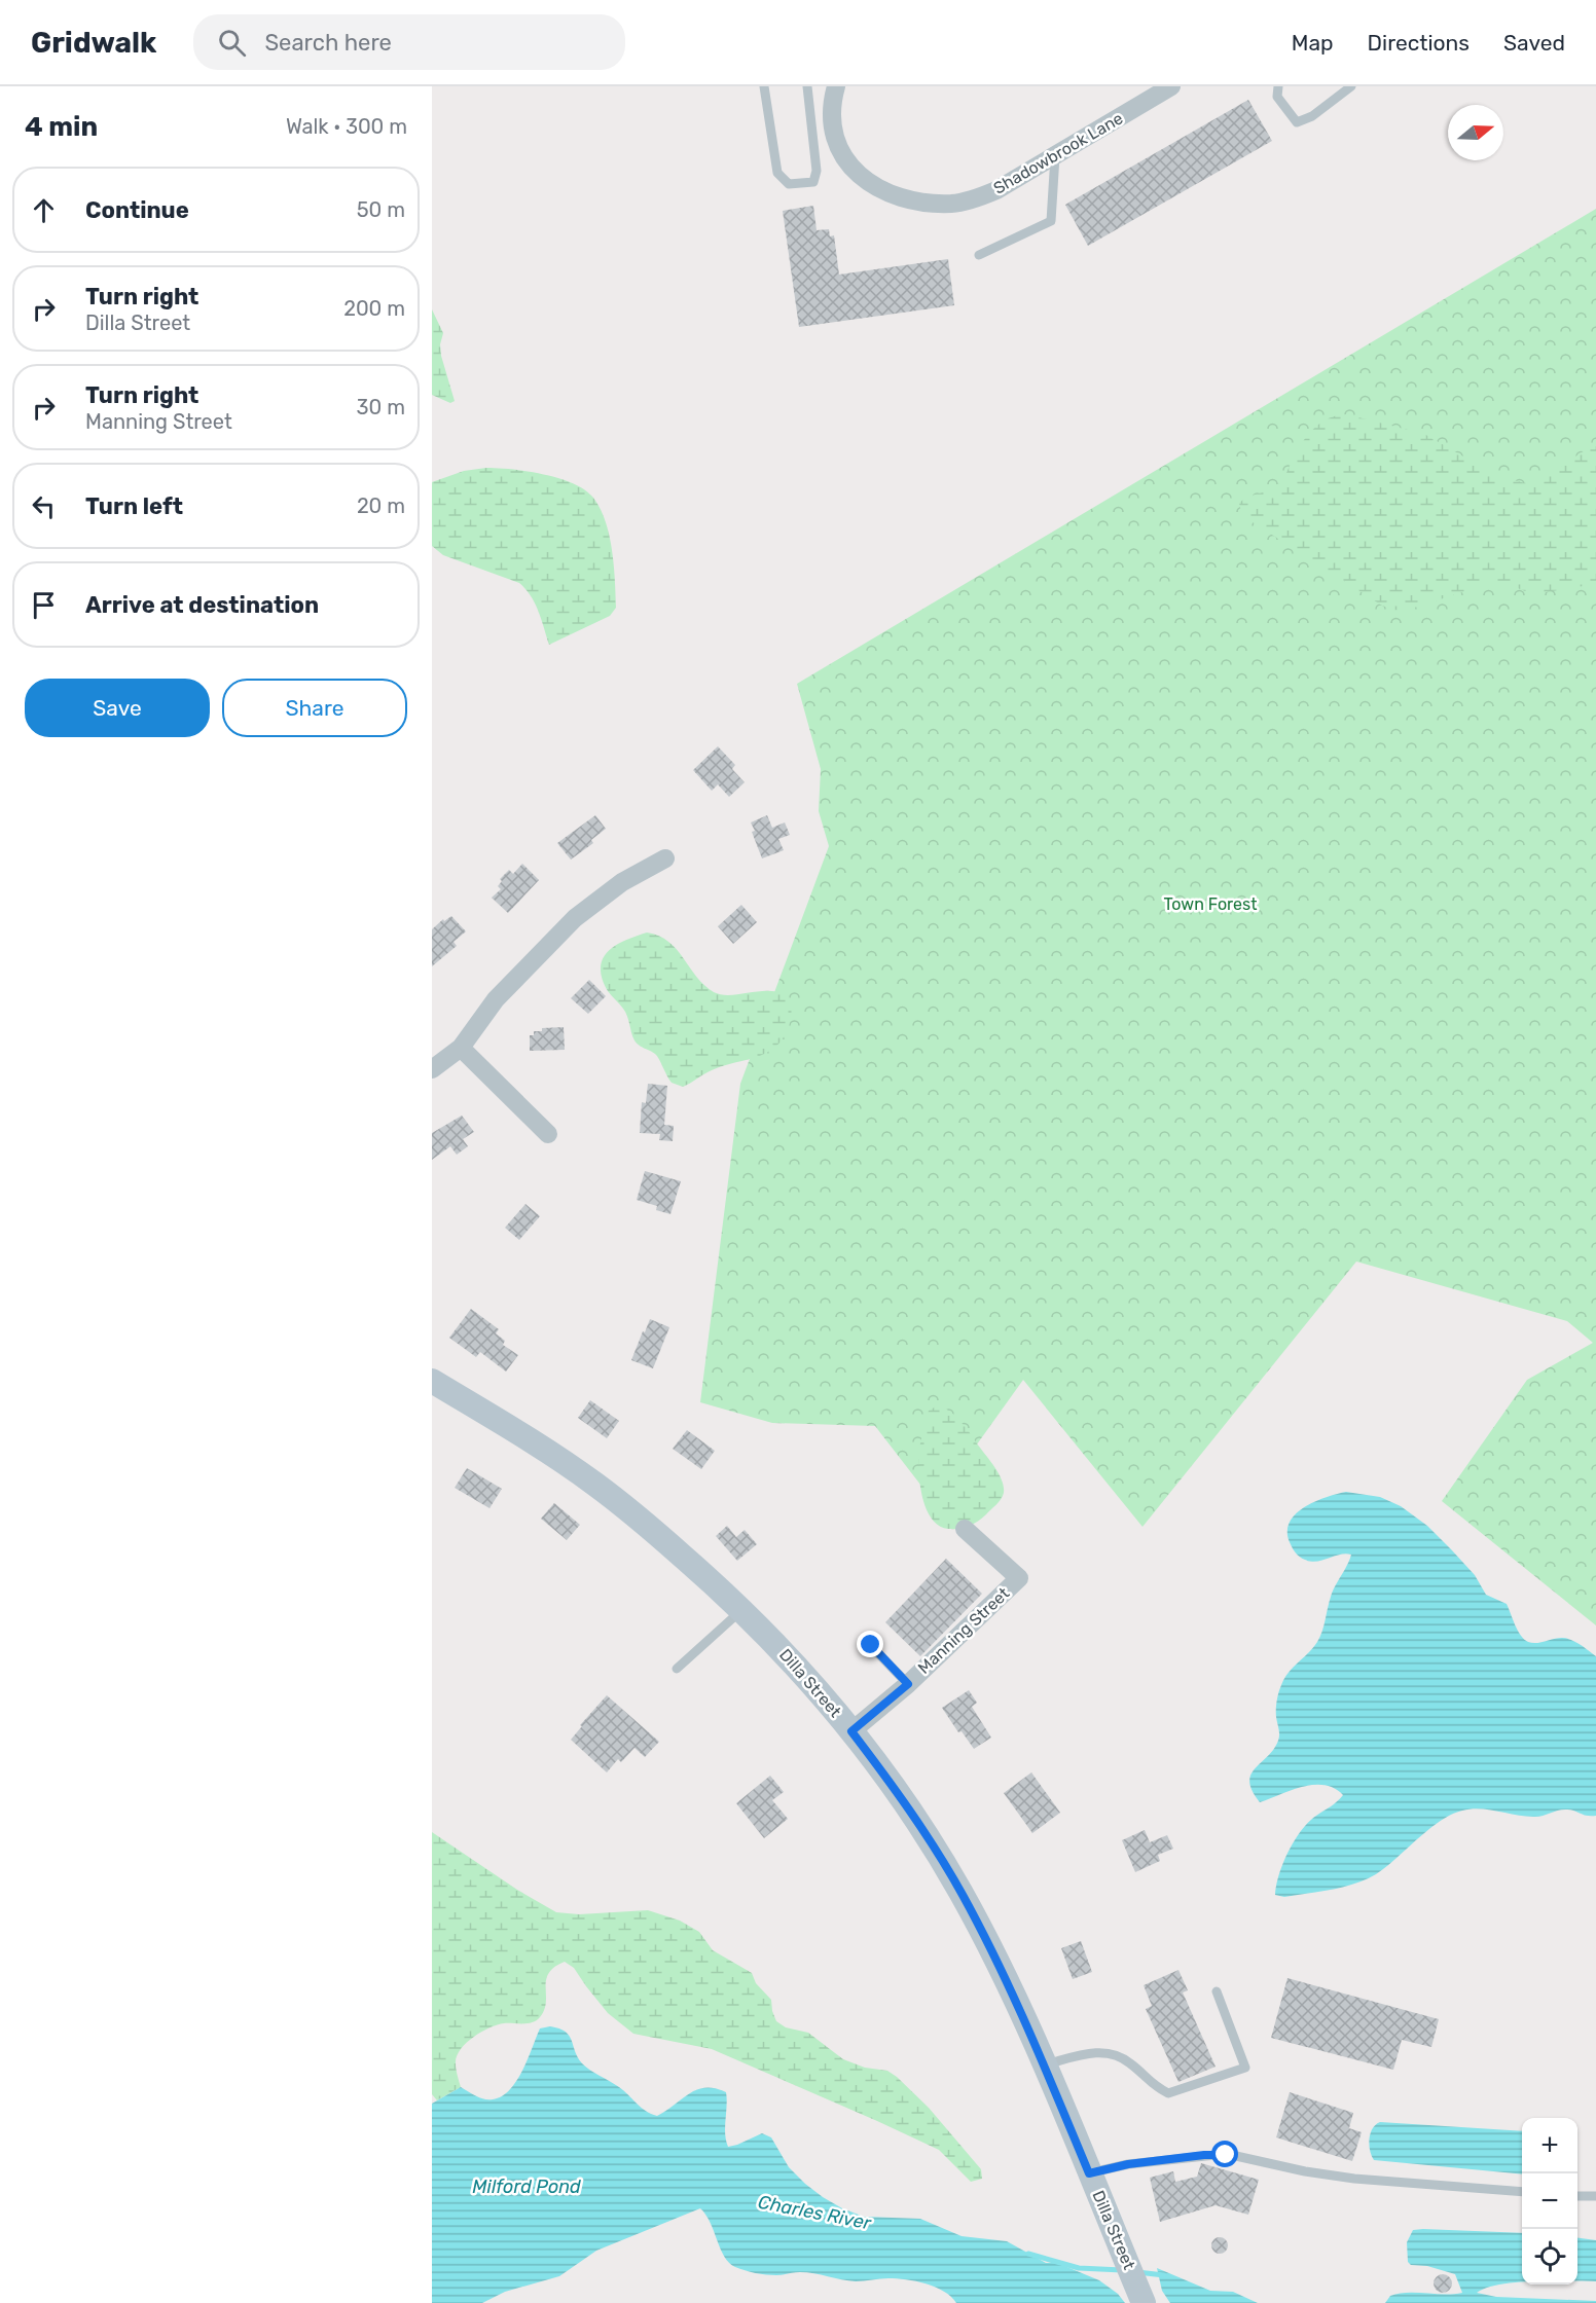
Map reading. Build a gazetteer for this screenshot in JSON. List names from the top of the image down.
{
  "streets": {
    "main road": ["Dilla Street"],
    "street": ["Shadowbrook Lane", "Manning Street"]
  },
  "crossings": [
    ["Manning Street", "Dilla Street"]
  ],
  "water": ["Milford Pond", "Charles River"],
  "parks": ["Town Forest"],
  "north": "right",
  "page": {
    "header": "Gridwalk",
    "search": "Search here",
    "nav": ["Map", "Directions", "Saved"],
    "heading": ["4 min", "Walk · 300 m"],
    "list": [
      ["Continue", "50 m"],
      ["Turn right", "Dilla Street", "200 m"],
      ["Turn right", "Manning Street", "30 m"],
      ["Turn left", "20 m"],
      "Arrive at destination"
    ],
    "buttons": ["Save", "Share"],
    "map_buttons": ["+", "−"]
  }
}
